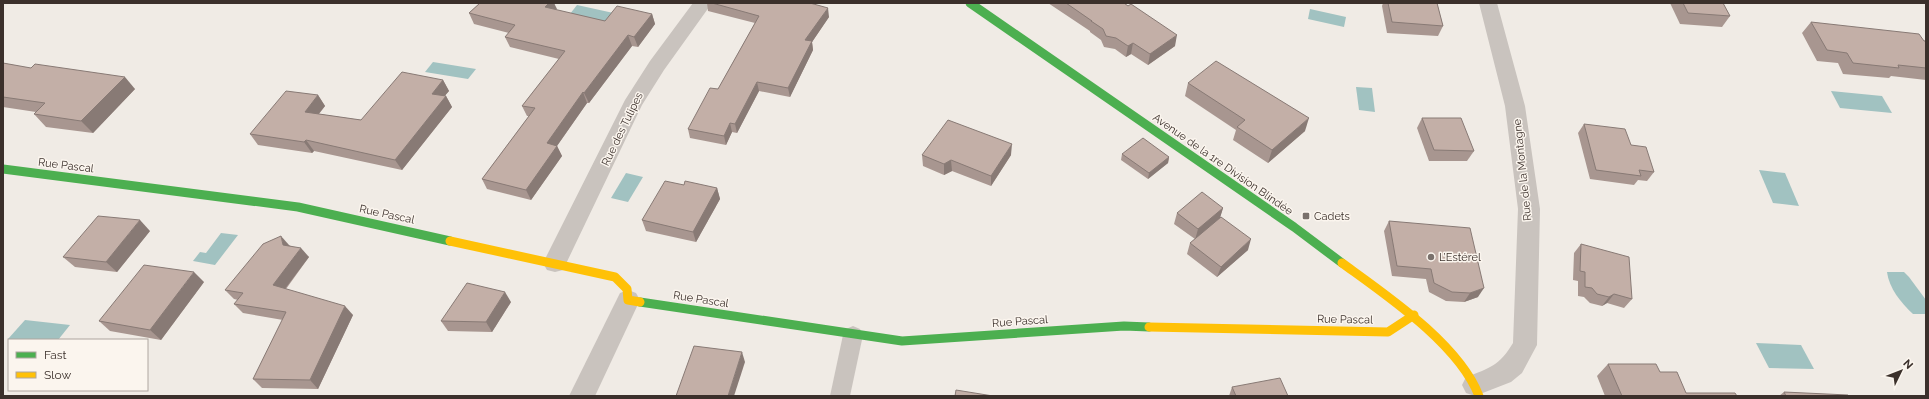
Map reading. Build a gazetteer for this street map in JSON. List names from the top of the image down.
{
  "streets": {
    "street": [
      "Rue des Tulipes",
      "Avenue de la 1re Division Blindée",
      "Rue Pascal",
      "Rue de la Montagne"
    ]
  },
  "crossings": [
    ["Rue des Tulipes", "Rue Pascal"],
    ["Avenue de la 1re Division Blindée", "Rue Pascal"],
    ["Avenue de la 1re Division Blindée", "Rue de la Montagne"]
  ],
  "places": {
    "transit": ["Cadets"],
    "other": ["L’Estérel"]
  },
  "legend": ["Fast", "Slow"],
  "north": "top right"
}
